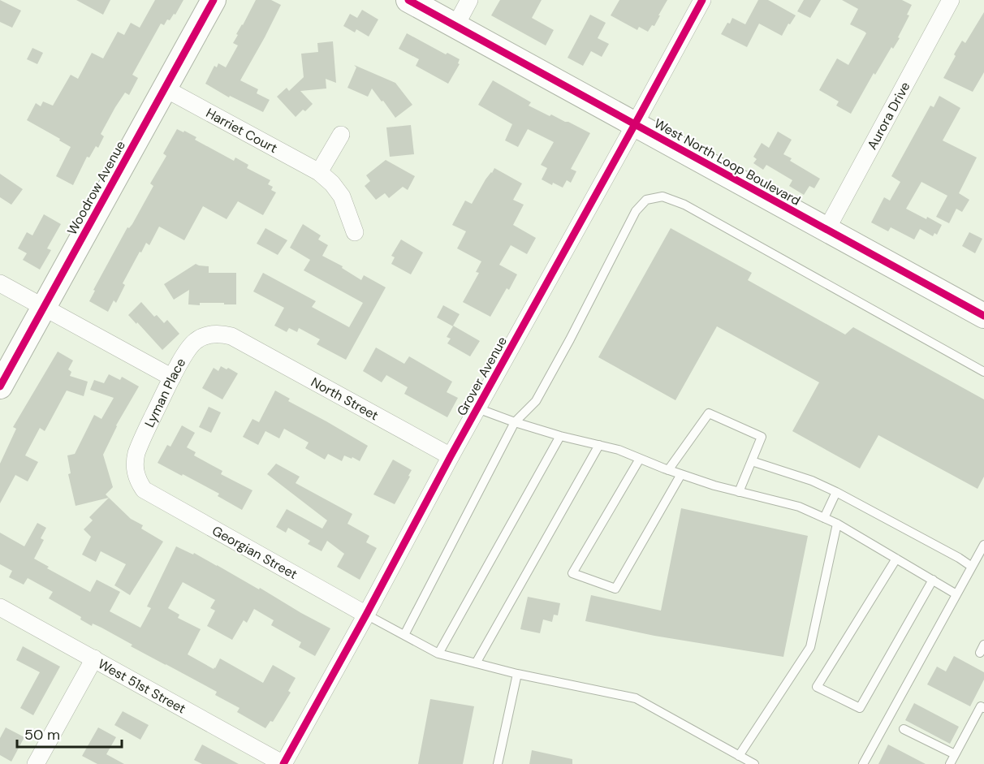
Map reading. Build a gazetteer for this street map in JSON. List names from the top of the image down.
{
  "streets": {
    "street": [
      "Aurora Drive",
      "Harriet Court",
      "West North Loop Boulevard",
      "Woodrow Avenue",
      "Grover Avenue",
      "Lyman Place",
      "North Street",
      "Georgian Street",
      "West 51st Street"
    ]
  },
  "crossings": [
    ["Aurora Drive", "West North Loop Boulevard"],
    ["Harriet Court", "Woodrow Avenue"],
    ["West North Loop Boulevard", "Grover Avenue"],
    ["Grover Avenue", "North Street"],
    ["Grover Avenue", "Georgian Street"],
    ["Grover Avenue", "West 51st Street"],
    ["Lyman Place", "North Street"],
    ["Lyman Place", "Georgian Street"]
  ],
  "scale_bar": "50 m"
}
